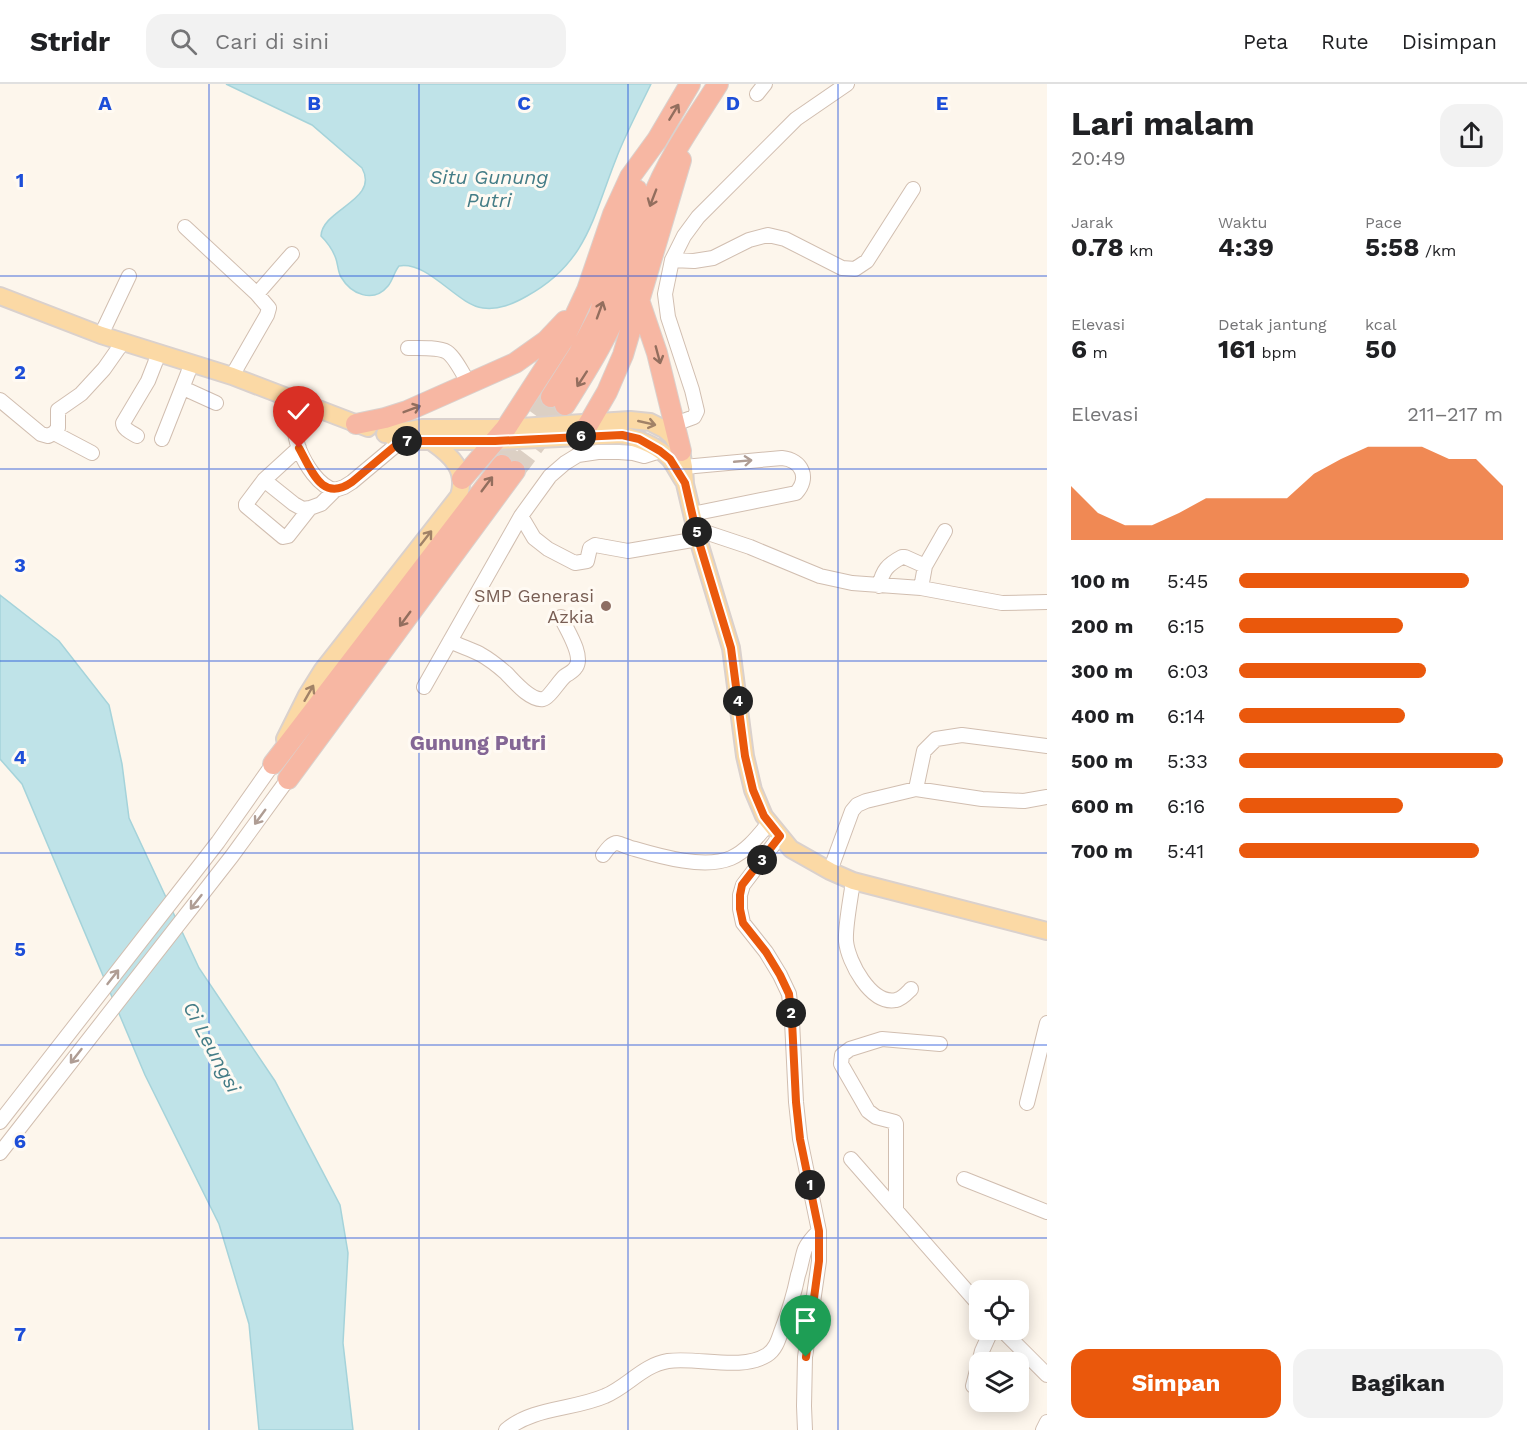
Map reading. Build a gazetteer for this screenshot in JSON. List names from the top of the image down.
{
  "districts": ["Gunung Putri"],
  "water": ["Situ Gunung Putri", "Ci Leungsi"],
  "places": ["SMP Generasi Azkia"],
  "page": {
    "header": "Stridr",
    "search": "Cari di sini",
    "nav": ["Peta", "Rute", "Disimpan"],
    "heading": ["Lari malam", "20:49"],
    "stats": [
      ["Jarak", "0.78 km"],
      ["Waktu", "4:39"],
      ["Pace", "5:58 /km"],
      ["Elevasi", "6 m"],
      ["Detak jantung", "161 bpm"],
      ["kcal", "50"]
    ],
    "chart": ["Elevasi", "211–217 m"],
    "pins": [
      "6",
      "7",
      "5",
      "4",
      "3",
      "2",
      "1"
    ],
    "list": [
      {
        "name": "100 m",
        "note": "5:45"
      },
      {
        "name": "200 m",
        "note": "6:15"
      },
      {
        "name": "300 m",
        "note": "6:03"
      },
      {
        "name": "400 m",
        "note": "6:14"
      },
      {
        "name": "500 m",
        "note": "5:33"
      },
      {
        "name": "600 m",
        "note": "6:16"
      },
      {
        "name": "700 m",
        "note": "5:41"
      }
    ],
    "buttons": ["Simpan", "Bagikan"]
  },
  "grid": {
    "columns": [
      "A",
      "B",
      "C",
      "D",
      "E"
    ],
    "rows": [
      "1",
      "2",
      "3",
      "4",
      "5",
      "6",
      "7"
    ]
  }
}
